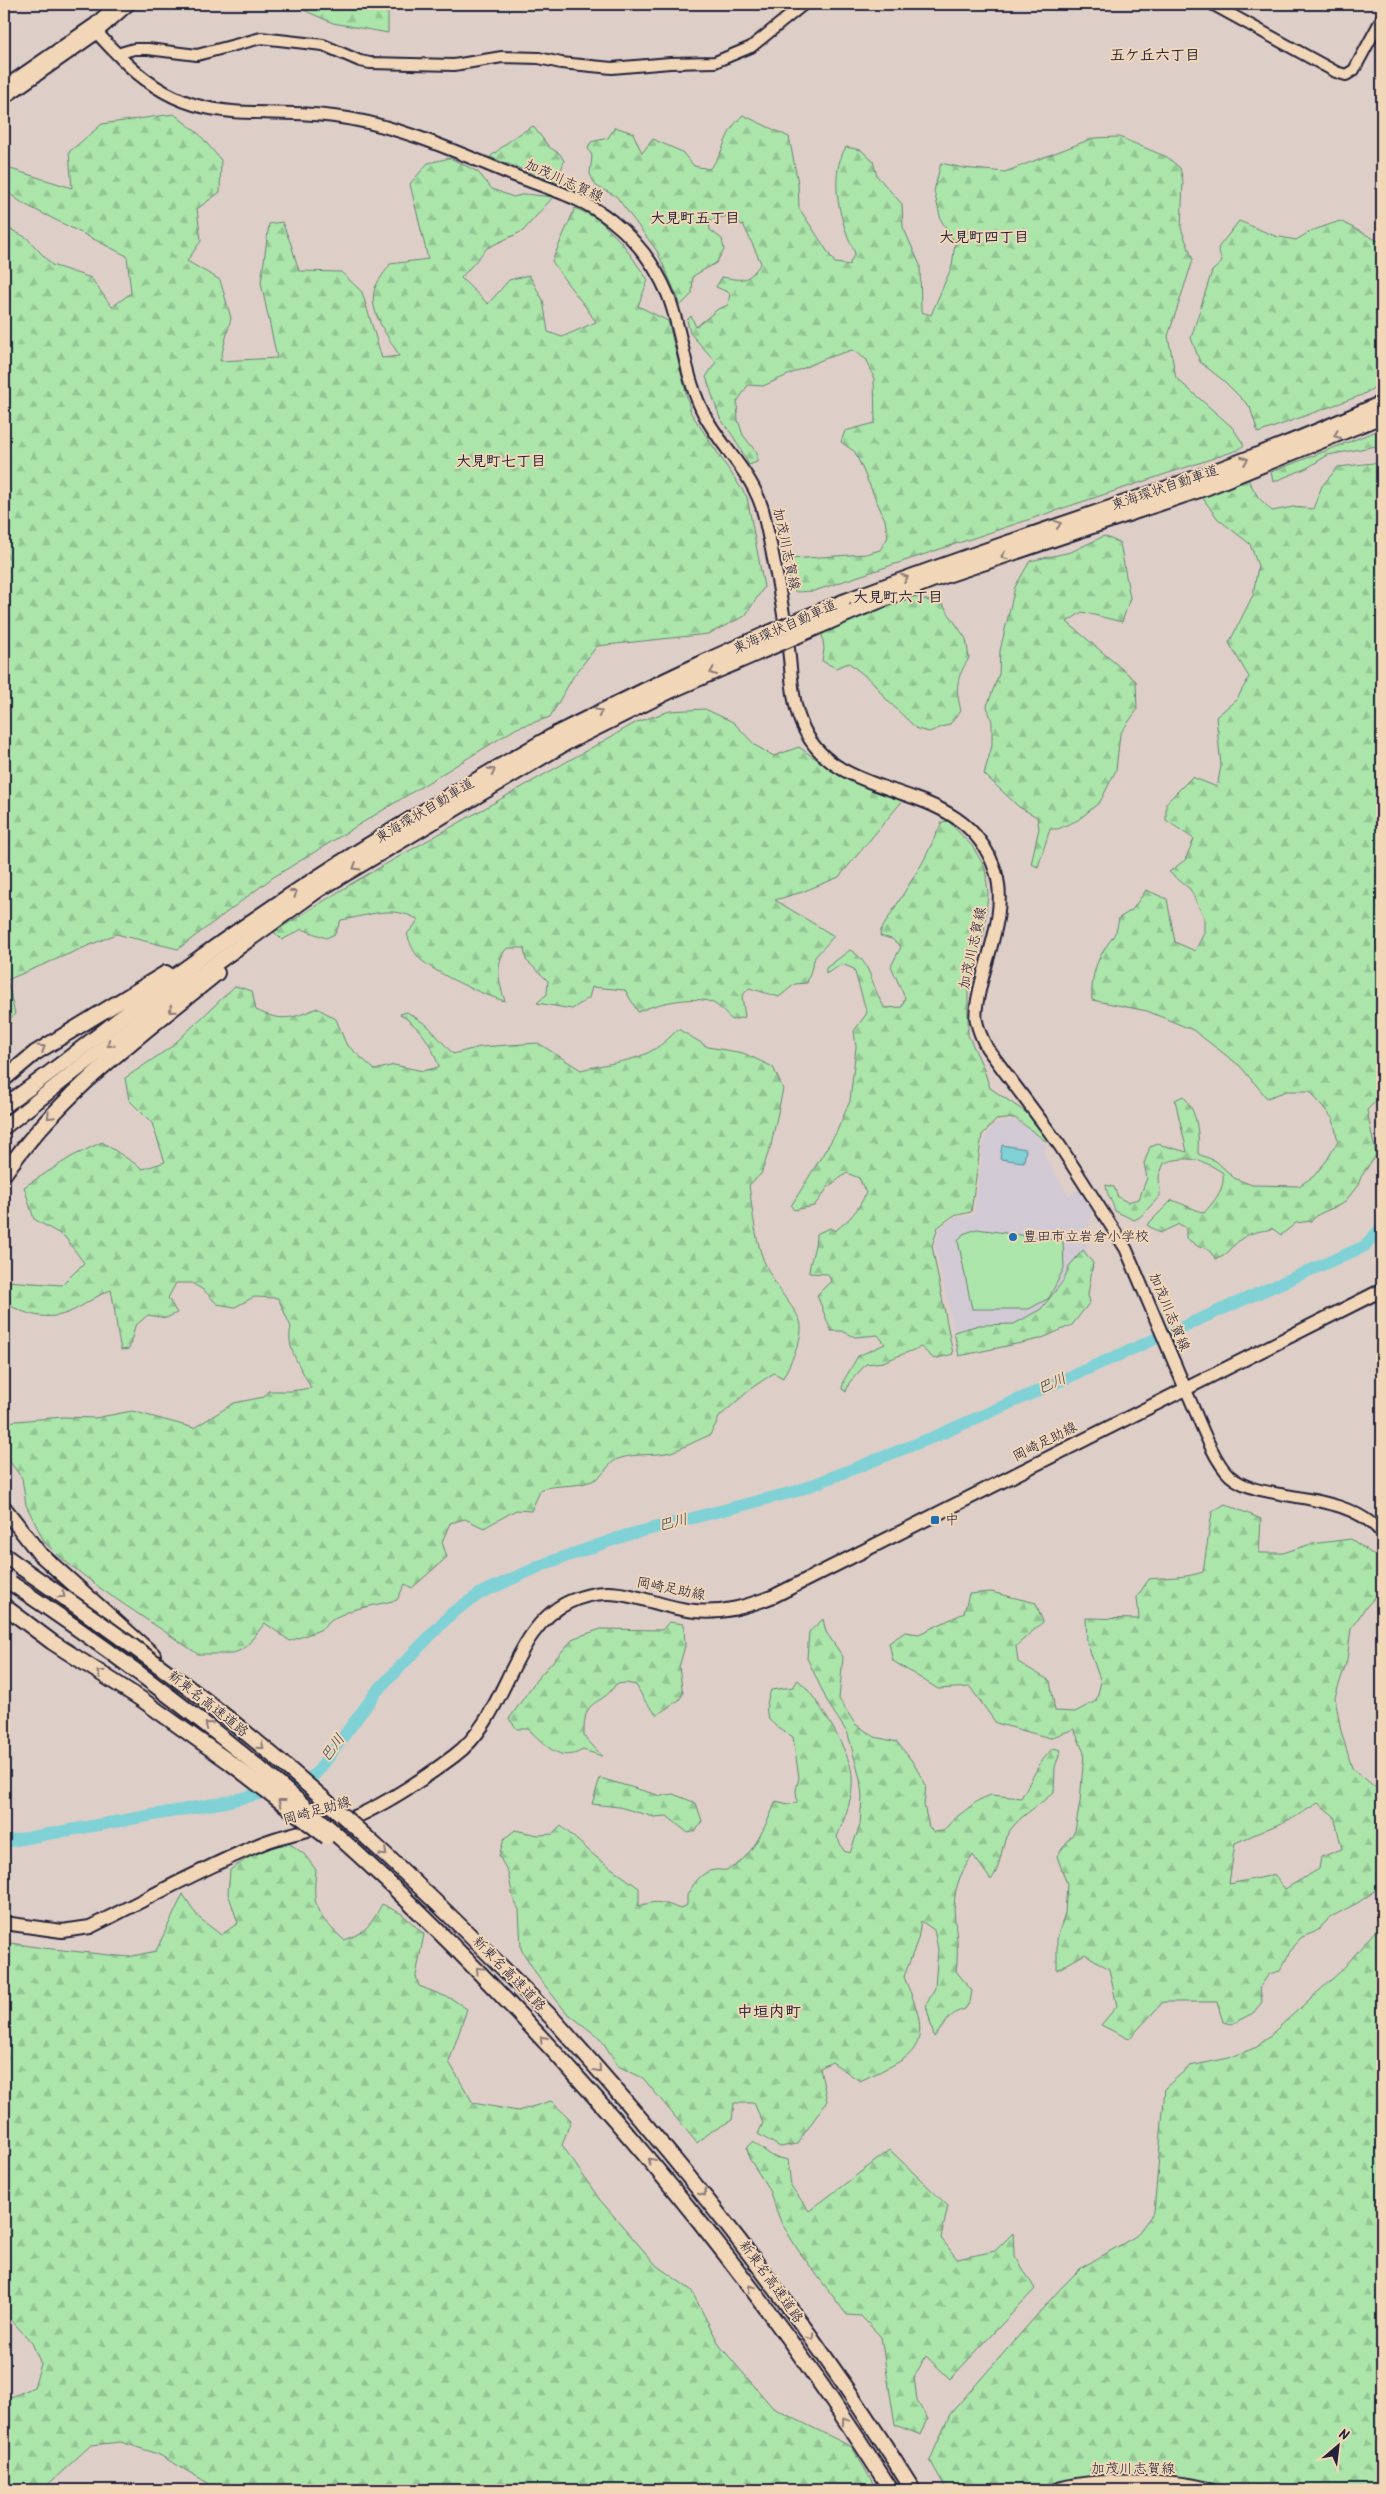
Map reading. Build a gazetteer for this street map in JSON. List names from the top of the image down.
{
  "streets": {
    "highway": ["東海環状自動車道", "新東名高速道路"],
    "main road": ["加茂川志賀線", "岡崎足助線"]
  },
  "crossings": [
    ["加茂川志賀線", "岡崎足助線"]
  ],
  "districts": [
    "五ケ丘六丁目",
    "大見町五丁目",
    "大見町四丁目",
    "大見町七丁目",
    "大見町六丁目",
    "中垣内町"
  ],
  "water": ["巴川"],
  "places": {
    "other": ["豊田市立岩倉小学校"],
    "transit": ["中"]
  },
  "north": "top right"
}
